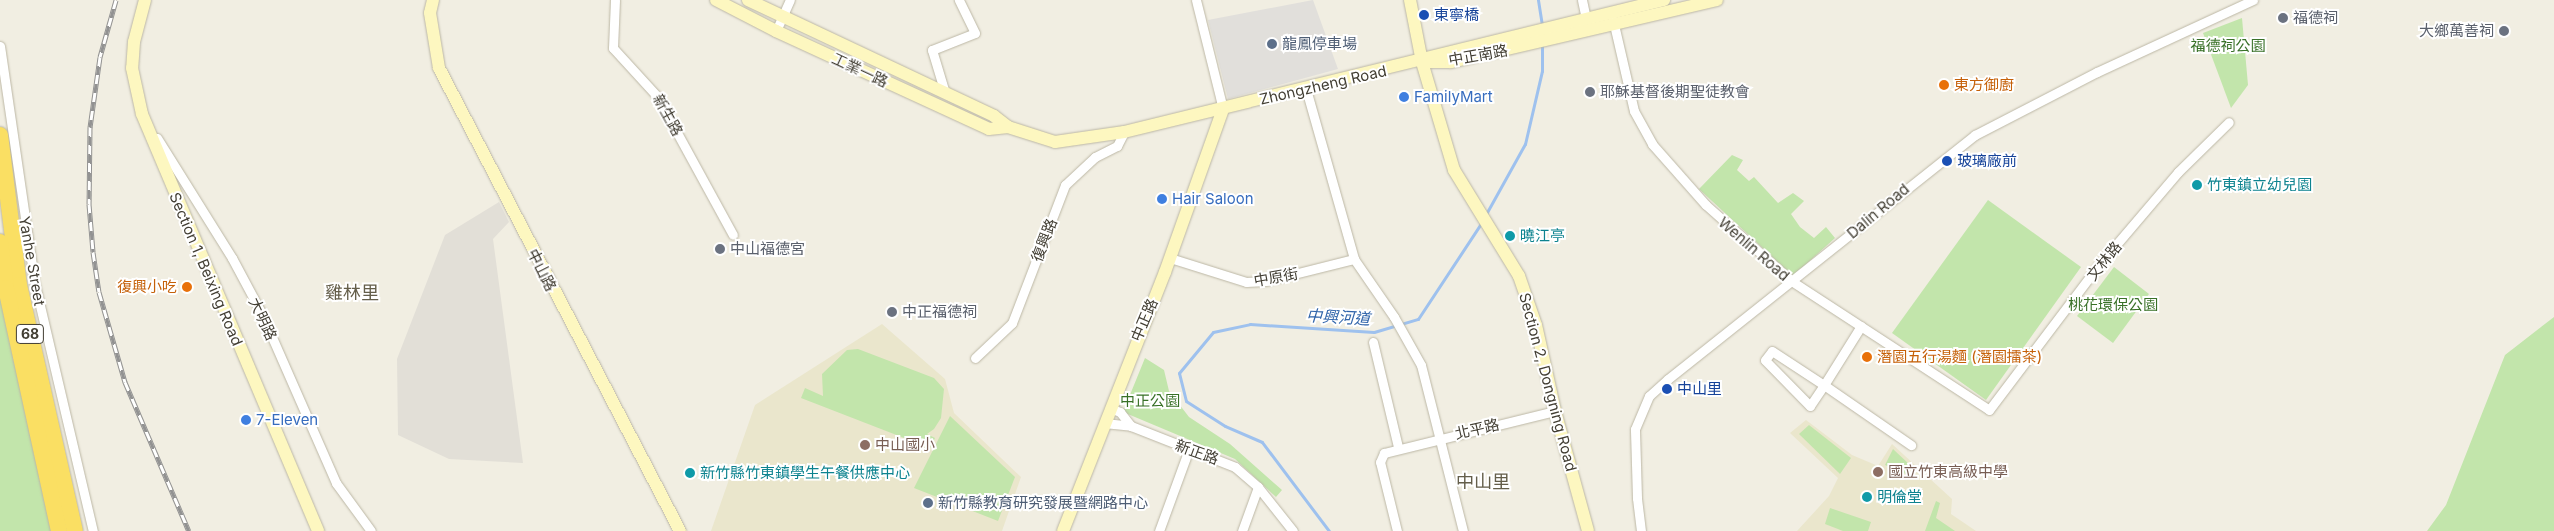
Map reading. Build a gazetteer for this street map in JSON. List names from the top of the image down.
{
  "streets": {
    "highway": ["68"],
    "street": [
      "中正南路",
      "工業一路",
      "Zhongzheng Road",
      "新生路",
      "Dalin Road",
      "復興路",
      "Wenlin Road",
      "Yanhe Street",
      "Section 1, Beixing Road",
      "中山路",
      "中原街",
      "大明路",
      "中正路",
      "Section 2, Dongning Road",
      "北平路",
      "新正路"
    ]
  },
  "crossings": [
    ["中正南路", "Zhongzheng Road"],
    ["中正南路", "Wenlin Road"],
    ["中正南路", "Section 2, Dongning Road"],
    ["工業一路", "Zhongzheng Road"],
    ["工業一路", "復興路"],
    ["工業一路", "中正路"],
    ["Zhongzheng Road", "中正路"],
    ["Zhongzheng Road", "Section 2, Dongning Road"],
    ["Dalin Road", "Wenlin Road"],
    ["Section 1, Beixing Road", "大明路"],
    ["中原街", "中正路"],
    ["中正路", "新正路"],
    ["Section 2, Dongning Road", "北平路"]
  ],
  "districts": ["雞林里", "中山里"],
  "water": ["中興河道"],
  "parks": ["福德祠公園", "桃花環保公園", "中正公園"],
  "places": [
    "東寧橋",
    "福德祠",
    "大鄉萬善祠",
    "龍鳳停車場",
    "東方御廚",
    "耶穌基督後期聖徒教會",
    "FamilyMart",
    "玻璃廠前",
    "竹東鎮立幼兒園",
    "Hair Saloon",
    "曉江亭",
    "中山福德宮",
    "復興小吃",
    "中正福德祠",
    "潛園五行湯麵 (潛園擂茶)",
    "中山里",
    "7-Eleven",
    "中山國小",
    "國立竹東高級中學",
    "新竹縣竹東鎮學生午餐供應中心",
    "明倫堂",
    "新竹縣教育研究發展暨網路中心"
  ]
}
